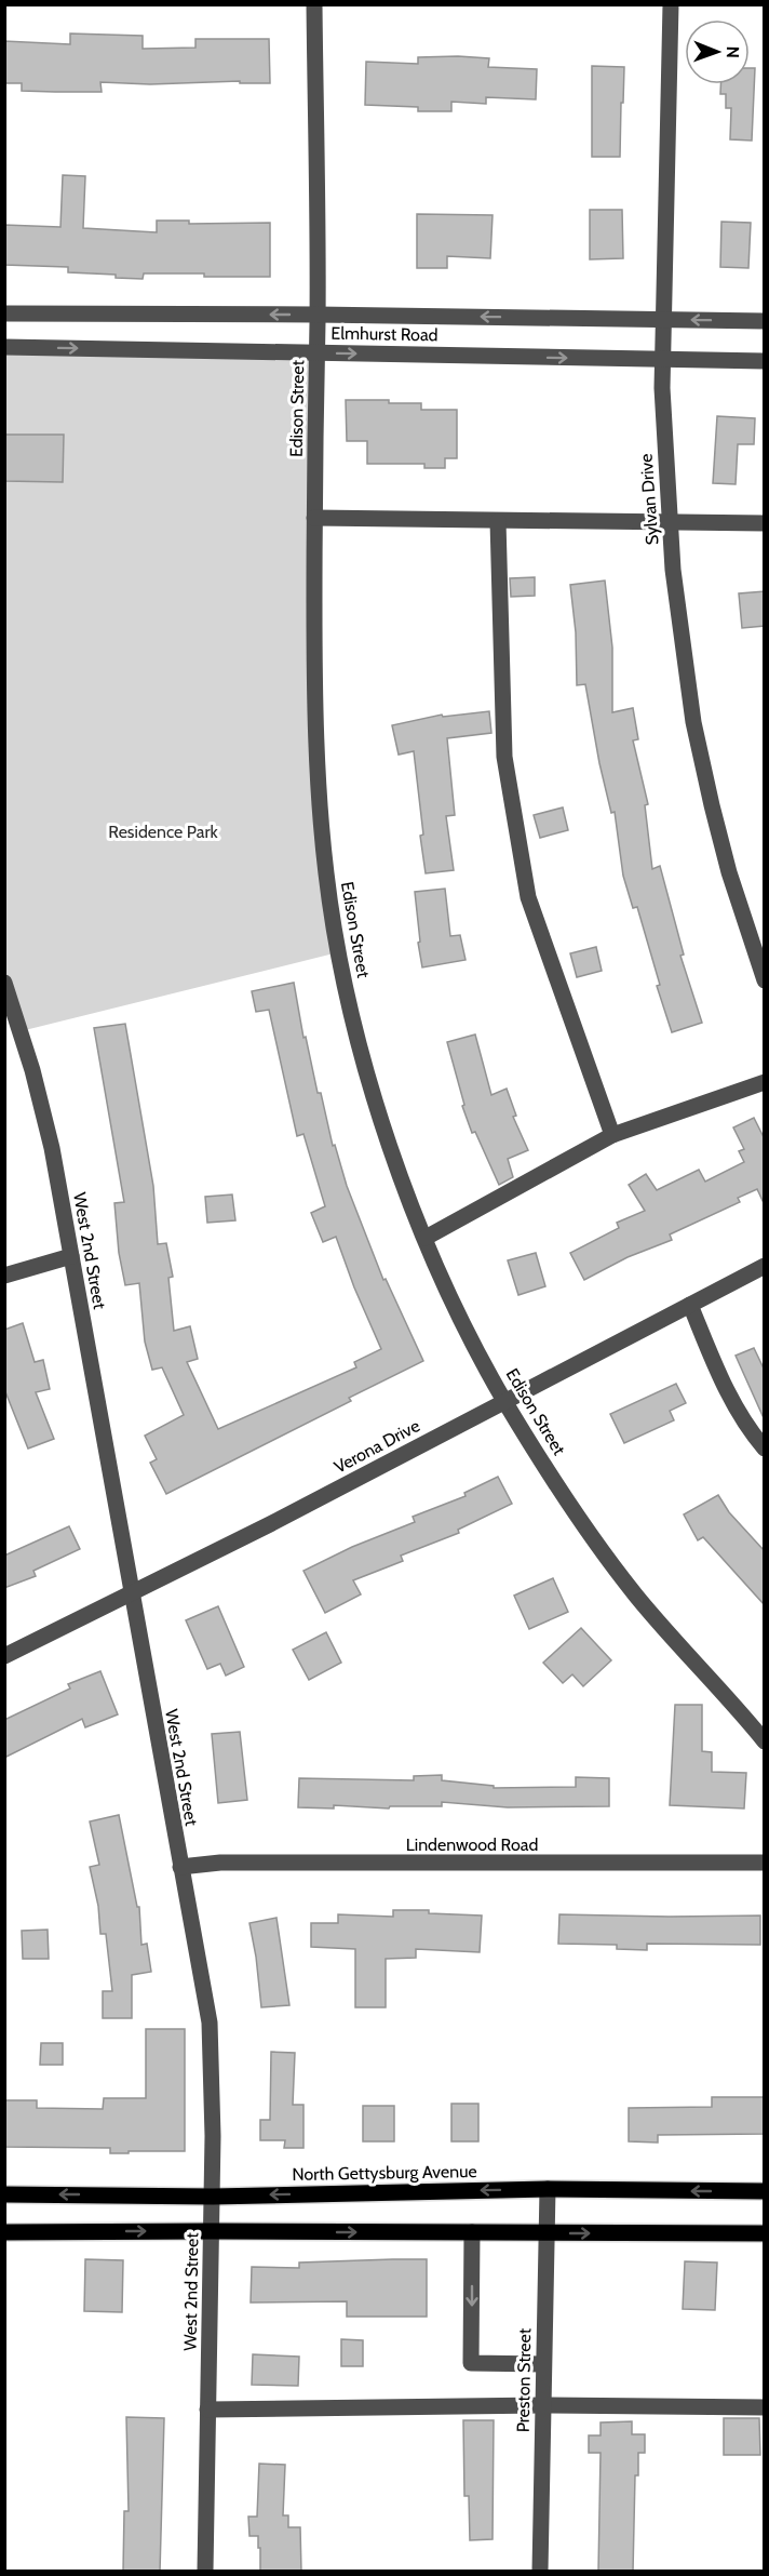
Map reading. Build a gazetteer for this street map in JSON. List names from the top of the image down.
{
  "streets": {
    "main road": ["North Gettysburg Avenue"],
    "street": [
      "Elmhurst Road",
      "Edison Street",
      "Sylvan Drive",
      "West 2nd Street",
      "Verona Drive",
      "Lindenwood Road",
      "Preston Street"
    ]
  },
  "crossings": [
    ["Elmhurst Road", "Edison Street"],
    ["Elmhurst Road", "Sylvan Drive"],
    ["Edison Street", "Verona Drive"],
    ["West 2nd Street", "Verona Drive"],
    ["West 2nd Street", "Lindenwood Road"],
    ["West 2nd Street", "North Gettysburg Avenue"],
    ["North Gettysburg Avenue", "Preston Street"]
  ],
  "parks": ["Residence Park"],
  "north": "right"
}
